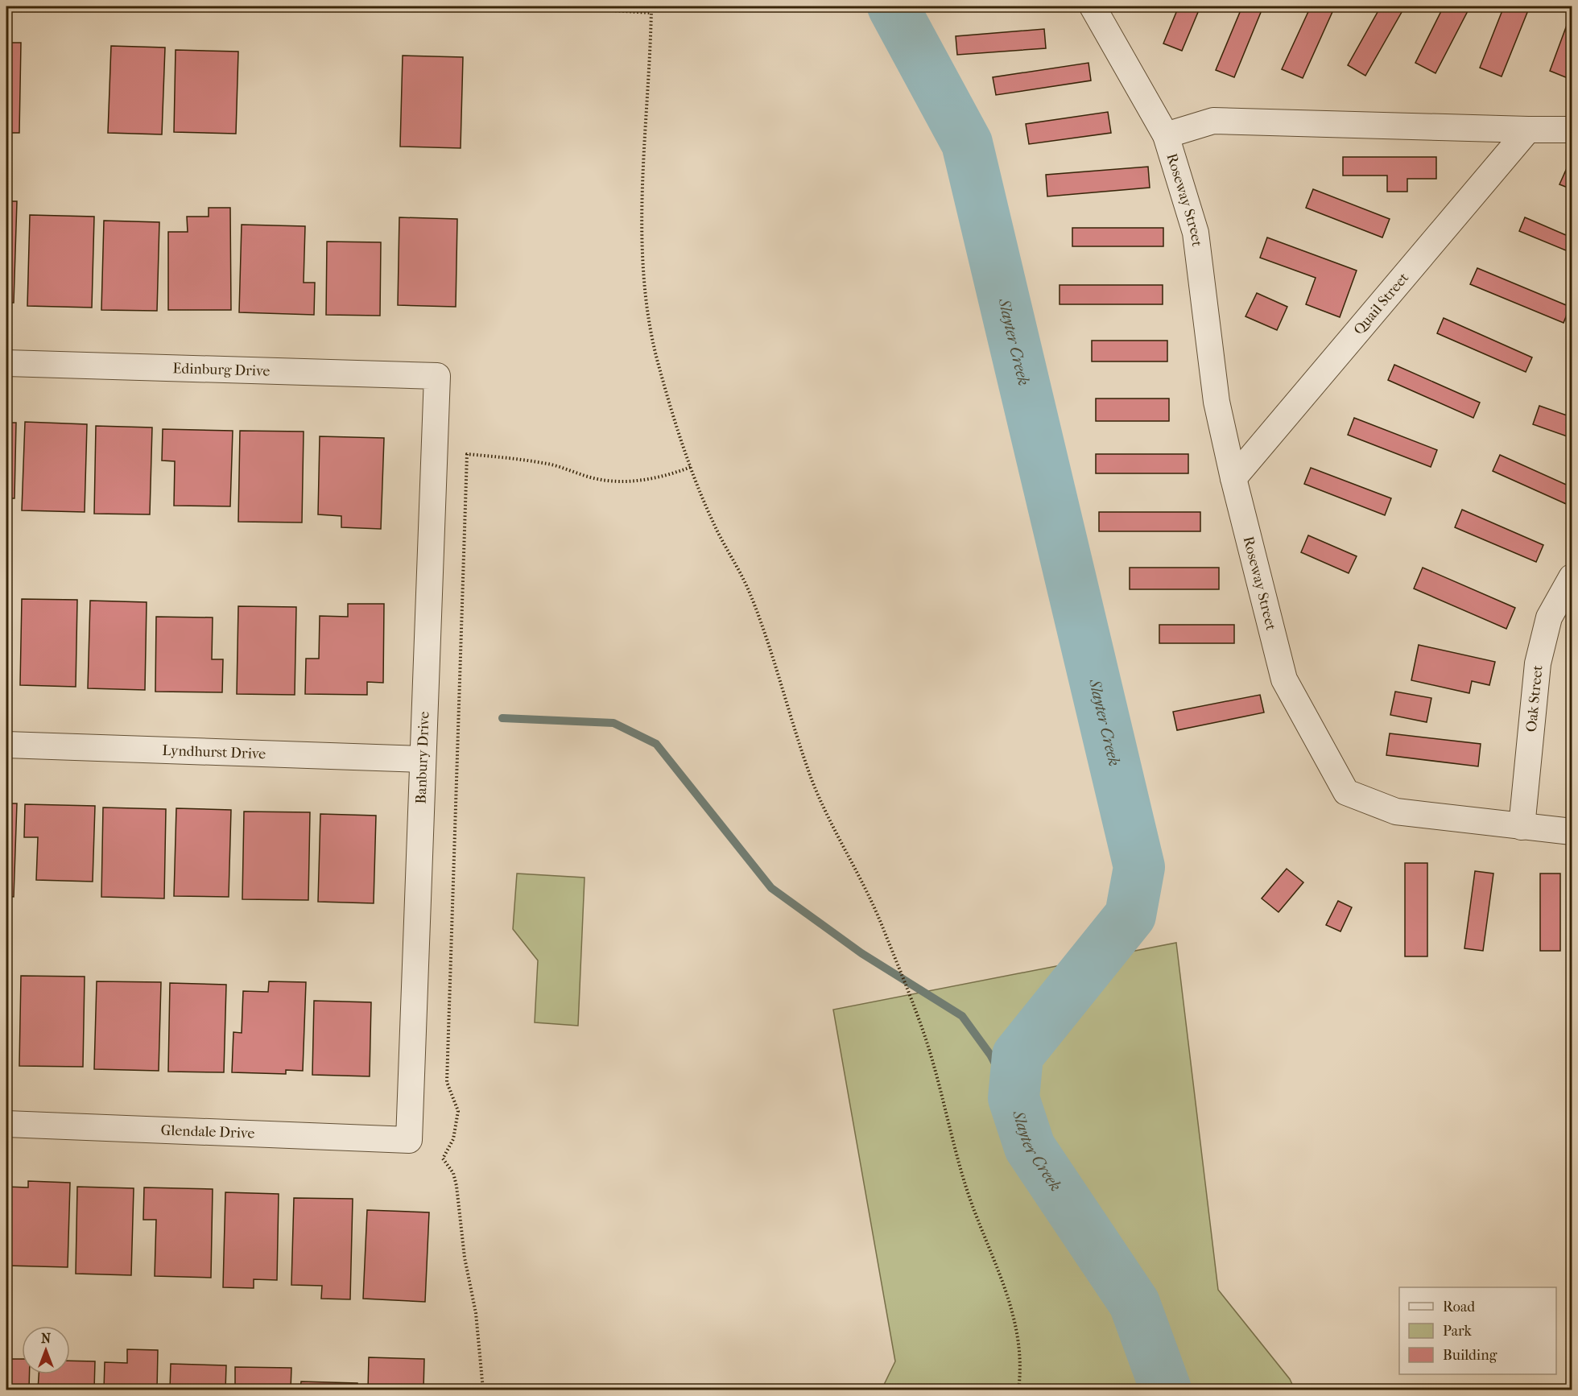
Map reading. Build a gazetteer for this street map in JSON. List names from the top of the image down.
{
  "streets": {
    "street": [
      "Roseway Street",
      "Quail Street",
      "Edinburg Drive",
      "Oak Street",
      "Lyndhurst Drive",
      "Banbury Drive",
      "Glendale Drive"
    ]
  },
  "crossings": [
    ["Roseway Street", "Quail Street"],
    ["Roseway Street", "Oak Street"],
    ["Edinburg Drive", "Banbury Drive"],
    ["Lyndhurst Drive", "Banbury Drive"],
    ["Banbury Drive", "Glendale Drive"]
  ],
  "water": ["Slayter Creek"],
  "legend": ["Road", "Park", "Building"],
  "north": "top"
}
